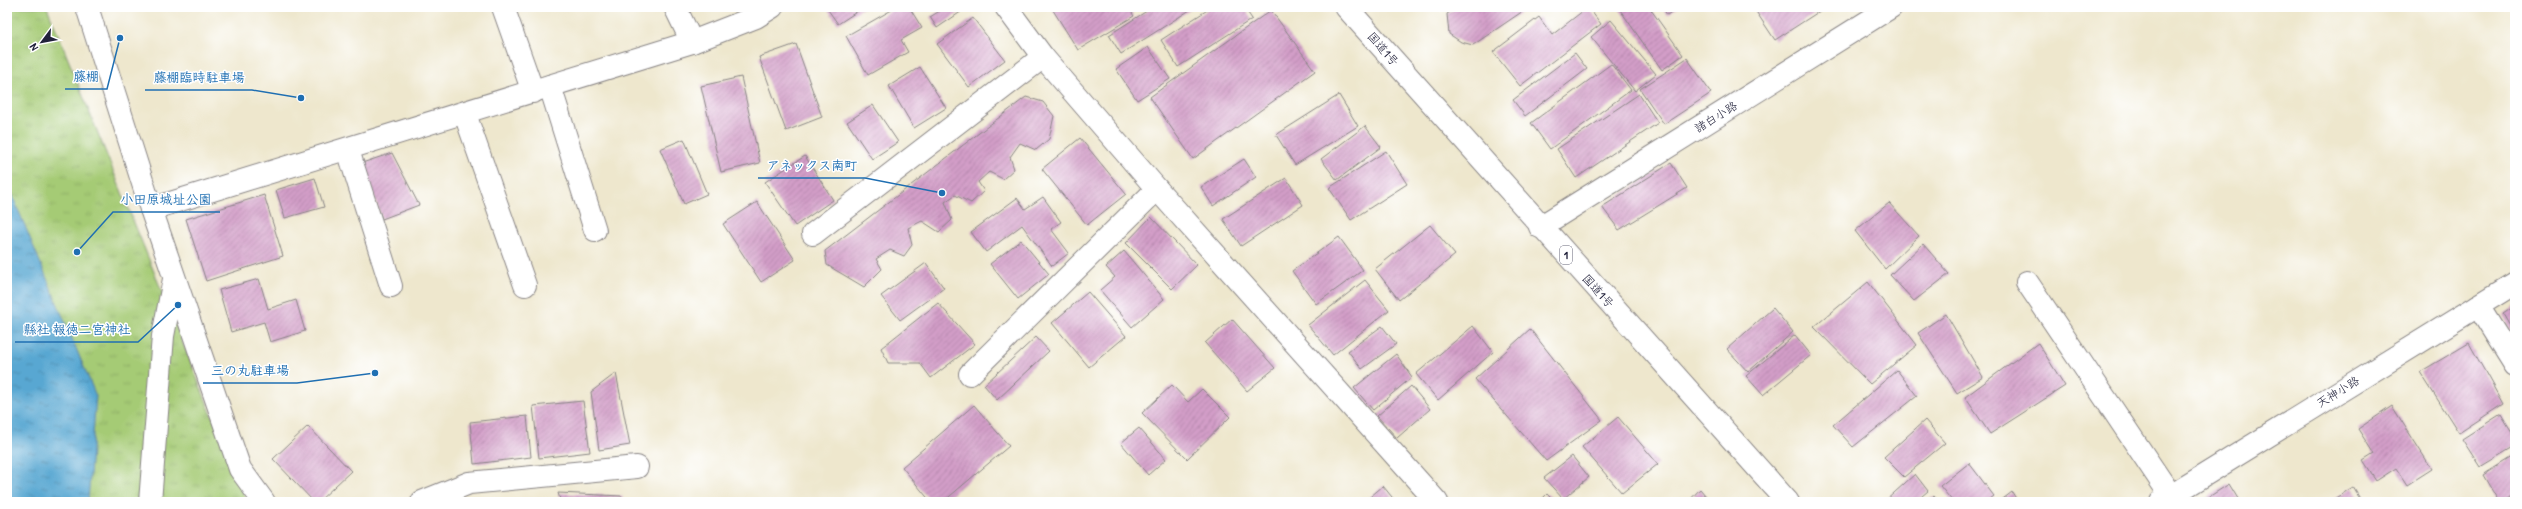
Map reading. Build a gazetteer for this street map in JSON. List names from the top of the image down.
{
  "streets": {
    "main road": [
      "国道1号",
      "諸白小路",
      "1",
      "天神小路"
    ]
  },
  "crossings": [
    ["国道1号", "諸白小路"]
  ],
  "places": [
    "藤棚",
    "藤棚臨時駐車場",
    "アネックス南町",
    "小田原城址公園",
    "縣社 報徳二宮神社",
    "三の丸駐車場"
  ],
  "north": "bottom left"
}
